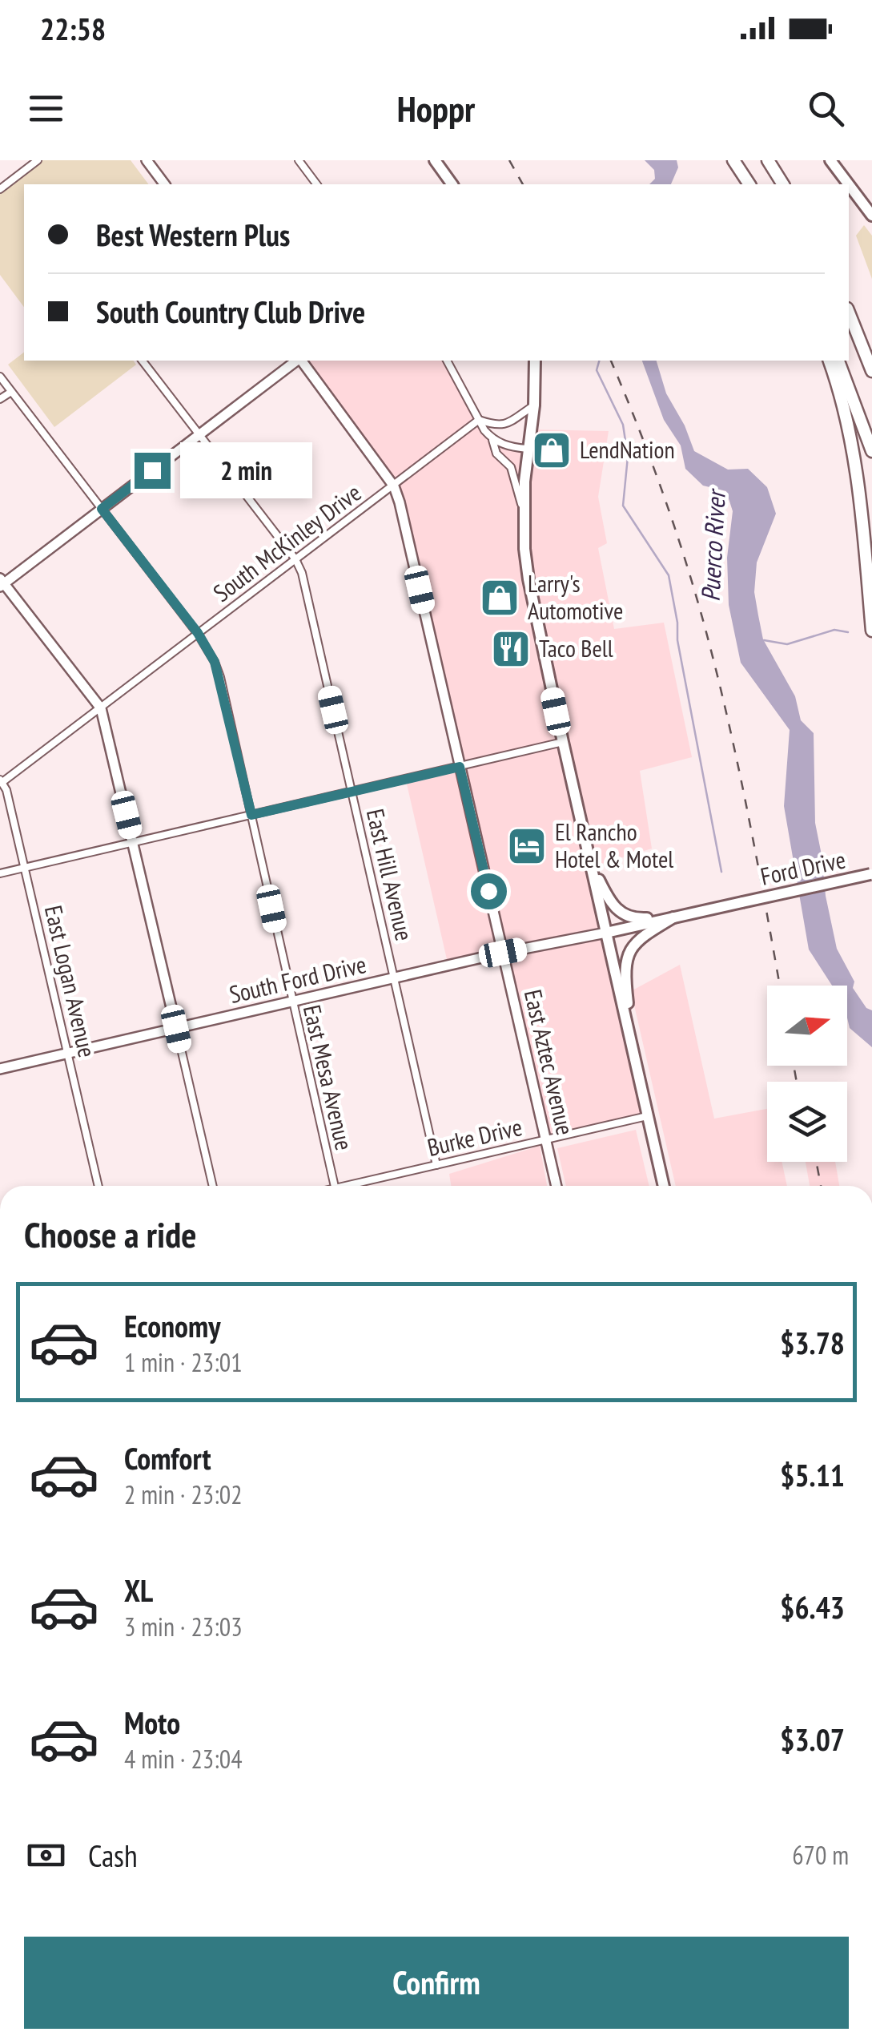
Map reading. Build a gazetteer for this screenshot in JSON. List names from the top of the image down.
{
  "streets": {
    "main road": ["Ford Drive", "South Ford Drive", "East Aztec Avenue"],
    "street": [
      "South McKinley Drive",
      "East Hill Avenue",
      "East Logan Avenue",
      "East Mesa Avenue",
      "Burke Drive"
    ]
  },
  "crossings": [
    ["South McKinley Drive", "East Hill Avenue"],
    ["South McKinley Drive", "East Logan Avenue"],
    ["South McKinley Drive", "East Aztec Avenue"],
    ["South McKinley Drive", "East Mesa Avenue"],
    ["East Hill Avenue", "South Ford Drive"],
    ["East Hill Avenue", "Burke Drive"],
    ["South Ford Drive", "East Logan Avenue"],
    ["South Ford Drive", "East Aztec Avenue"],
    ["South Ford Drive", "East Mesa Avenue"],
    ["East Aztec Avenue", "Burke Drive"]
  ],
  "water": ["Puerco River"],
  "places": {
    "shop": ["LendNation", "Larry's Automotive"],
    "restaurant": ["Taco Bell"],
    "hotel": ["El Rancho Hotel & Motel"]
  },
  "north": "right",
  "page": {
    "status": "22:58",
    "header": "Hoppr",
    "banner": ["Best Western Plus", "South Country Club Drive"],
    "bubble": "2 min",
    "heading": "Choose a ride",
    "list": [
      {
        "name": "Economy",
        "note": "1 min · 23:01",
        "value": "$3.78"
      },
      {
        "name": "Comfort",
        "note": "2 min · 23:02",
        "value": "$5.11"
      },
      {
        "name": "XL",
        "note": "3 min · 23:03",
        "value": "$6.43"
      },
      {
        "name": "Moto",
        "note": "4 min · 23:04",
        "value": "$3.07"
      }
    ],
    "pay": ["Cash", "670 m"],
    "buttons": "Confirm"
  }
}
